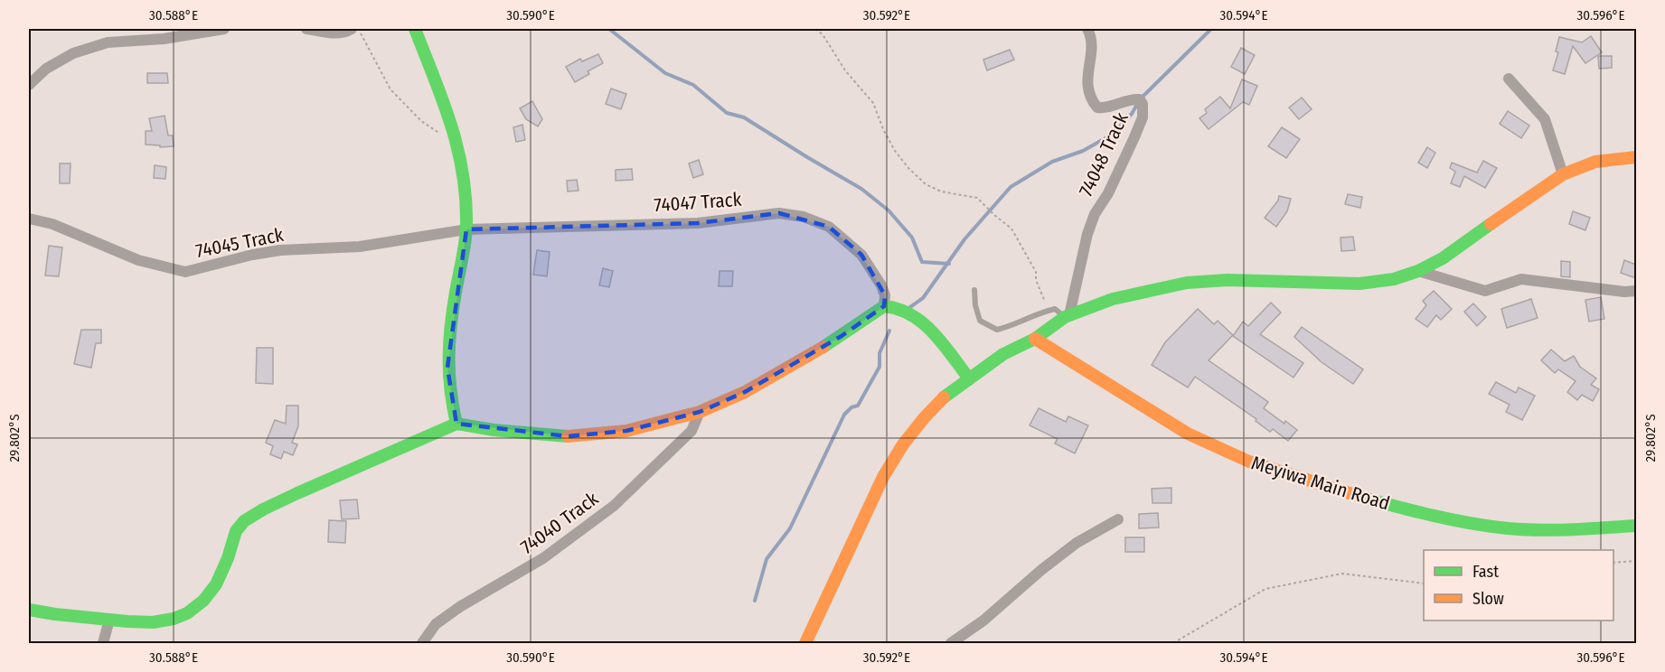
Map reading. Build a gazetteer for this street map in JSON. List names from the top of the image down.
{
  "streets": {
    "street": [
      "74048 Track",
      "74047 Track",
      "74045 Track",
      "Meyiwa Main Road",
      "74040 Track"
    ]
  },
  "crossings": [
    ["74047 Track", "74045 Track"]
  ],
  "legend": ["Fast", "Slow"],
  "coordinates": [
    "30.588°E",
    "30.590°E",
    "30.592°E",
    "30.594°E",
    "30.596°E",
    "29.802°S"
  ]
}
